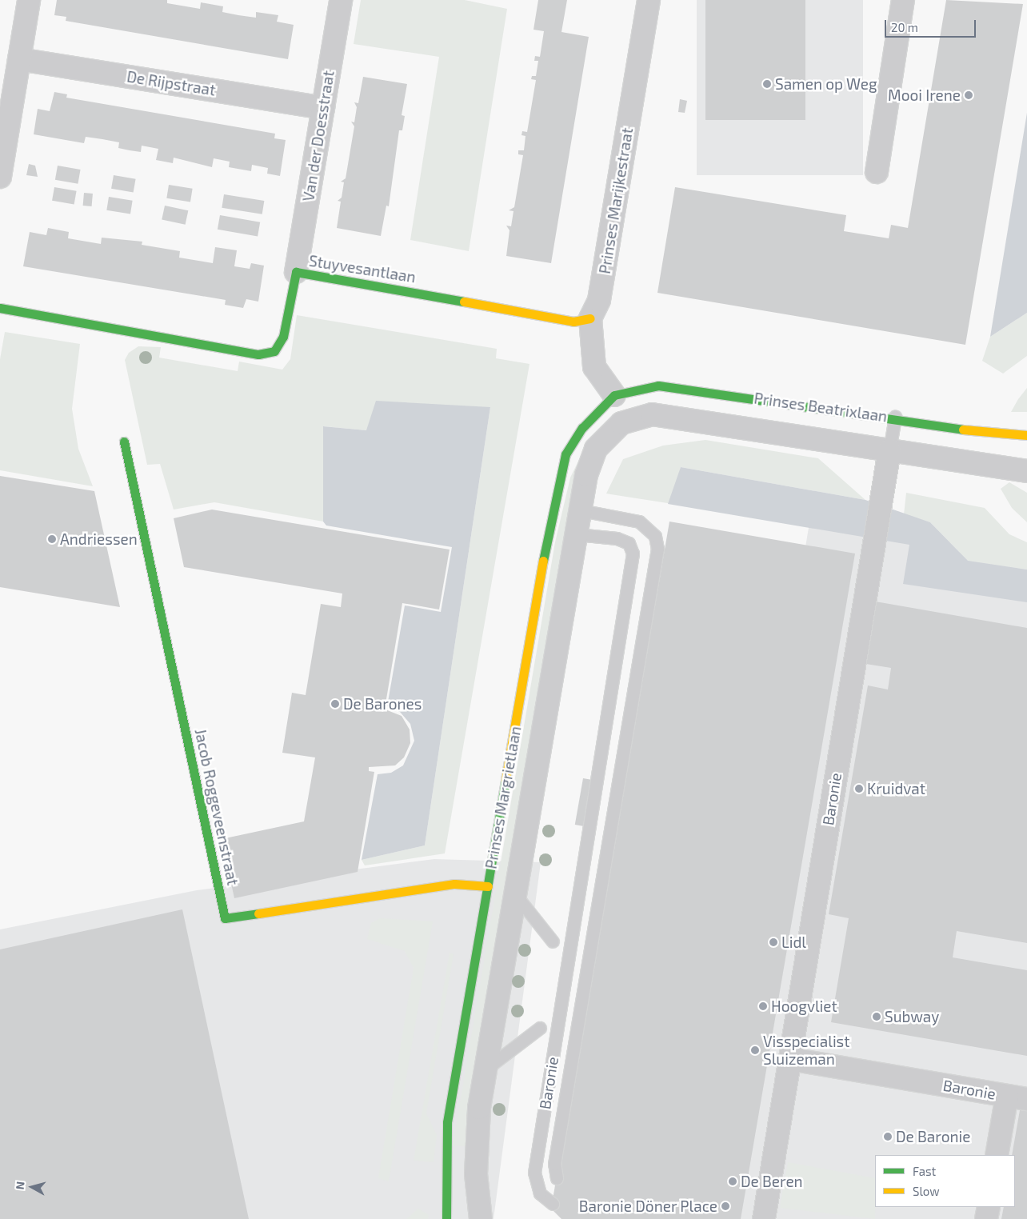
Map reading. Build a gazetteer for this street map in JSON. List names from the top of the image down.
{
  "streets": {
    "street": [
      "De Rijpstraat",
      "Van der Doesstraat",
      "Prinses Marijkestraat",
      "Stuyvesantlaan",
      "Prinses Beatrixlaan",
      "Prinses Margrietlaan",
      "Baronie",
      "Jacob Roggeveenstraat"
    ]
  },
  "crossings": [
    ["De Rijpstraat", "Van der Doesstraat"],
    ["Van der Doesstraat", "Stuyvesantlaan"],
    ["Prinses Marijkestraat", "Stuyvesantlaan"],
    ["Prinses Beatrixlaan", "Prinses Margrietlaan"],
    ["Prinses Beatrixlaan", "Baronie"],
    ["Prinses Margrietlaan", "Baronie"],
    ["Prinses Margrietlaan", "Jacob Roggeveenstraat"]
  ],
  "places": [
    "Samen op Weg",
    "Mooi Irene",
    "Andriessen",
    "De Barones",
    "Kruidvat",
    "Lidl",
    "Hoogvliet",
    "Subway",
    "Visspecialist Sluizeman",
    "De Baronie",
    "De Beren",
    "Baronie Döner Place"
  ],
  "legend": ["Fast", "Slow"],
  "scale_bar": "20 m",
  "north": "left"
}
